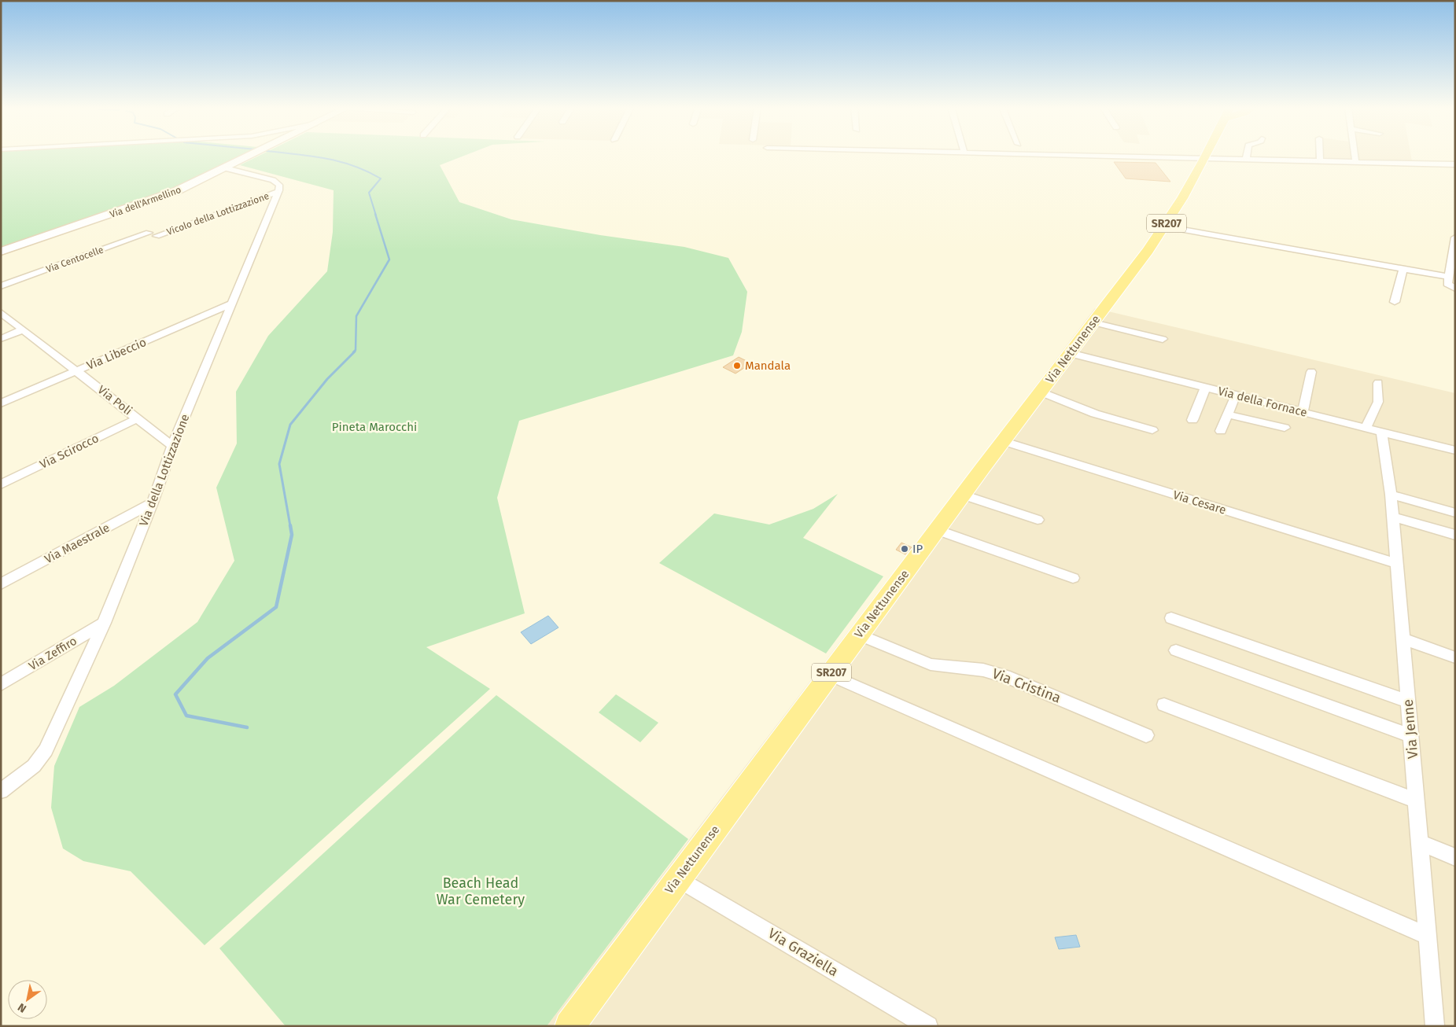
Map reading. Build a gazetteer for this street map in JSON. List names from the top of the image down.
{
  "streets": {
    "main road": ["SR207", "Via Nettunense"],
    "street": [
      "Via dell'Armellino",
      "Vicolo della Lottizzazione",
      "Via Centocelle",
      "Via Libeccio",
      "Via Poli",
      "Via della Fornace",
      "Via Scirocco",
      "Via della Lottizzazione",
      "Via Cesare",
      "Via Maestrale",
      "Via Zeffiro",
      "Via Cristina",
      "Via Jenne",
      "Via Graziella"
    ]
  },
  "crossings": [
    ["Vicolo della Lottizzazione", "Via della Lottizzazione"],
    ["Via Nettunense", "Via della Fornace"],
    ["Via Nettunense", "Via Cesare"],
    ["Via Nettunense", "Via Cristina"],
    ["Via Nettunense", "Via Graziella"],
    ["Via Libeccio", "Via Poli"],
    ["Via Libeccio", "Via della Lottizzazione"],
    ["Via Poli", "Via Scirocco"],
    ["Via Poli", "Via della Lottizzazione"],
    ["Via della Fornace", "Via Jenne"],
    ["Via della Lottizzazione", "Via Maestrale"],
    ["Via della Lottizzazione", "Via Zeffiro"],
    ["Via Cesare", "Via Jenne"]
  ],
  "parks": ["Pineta Marocchi", "Beach Head War Cemetery"],
  "places": ["Mandala", "IP"],
  "north": "bottom left"
}
